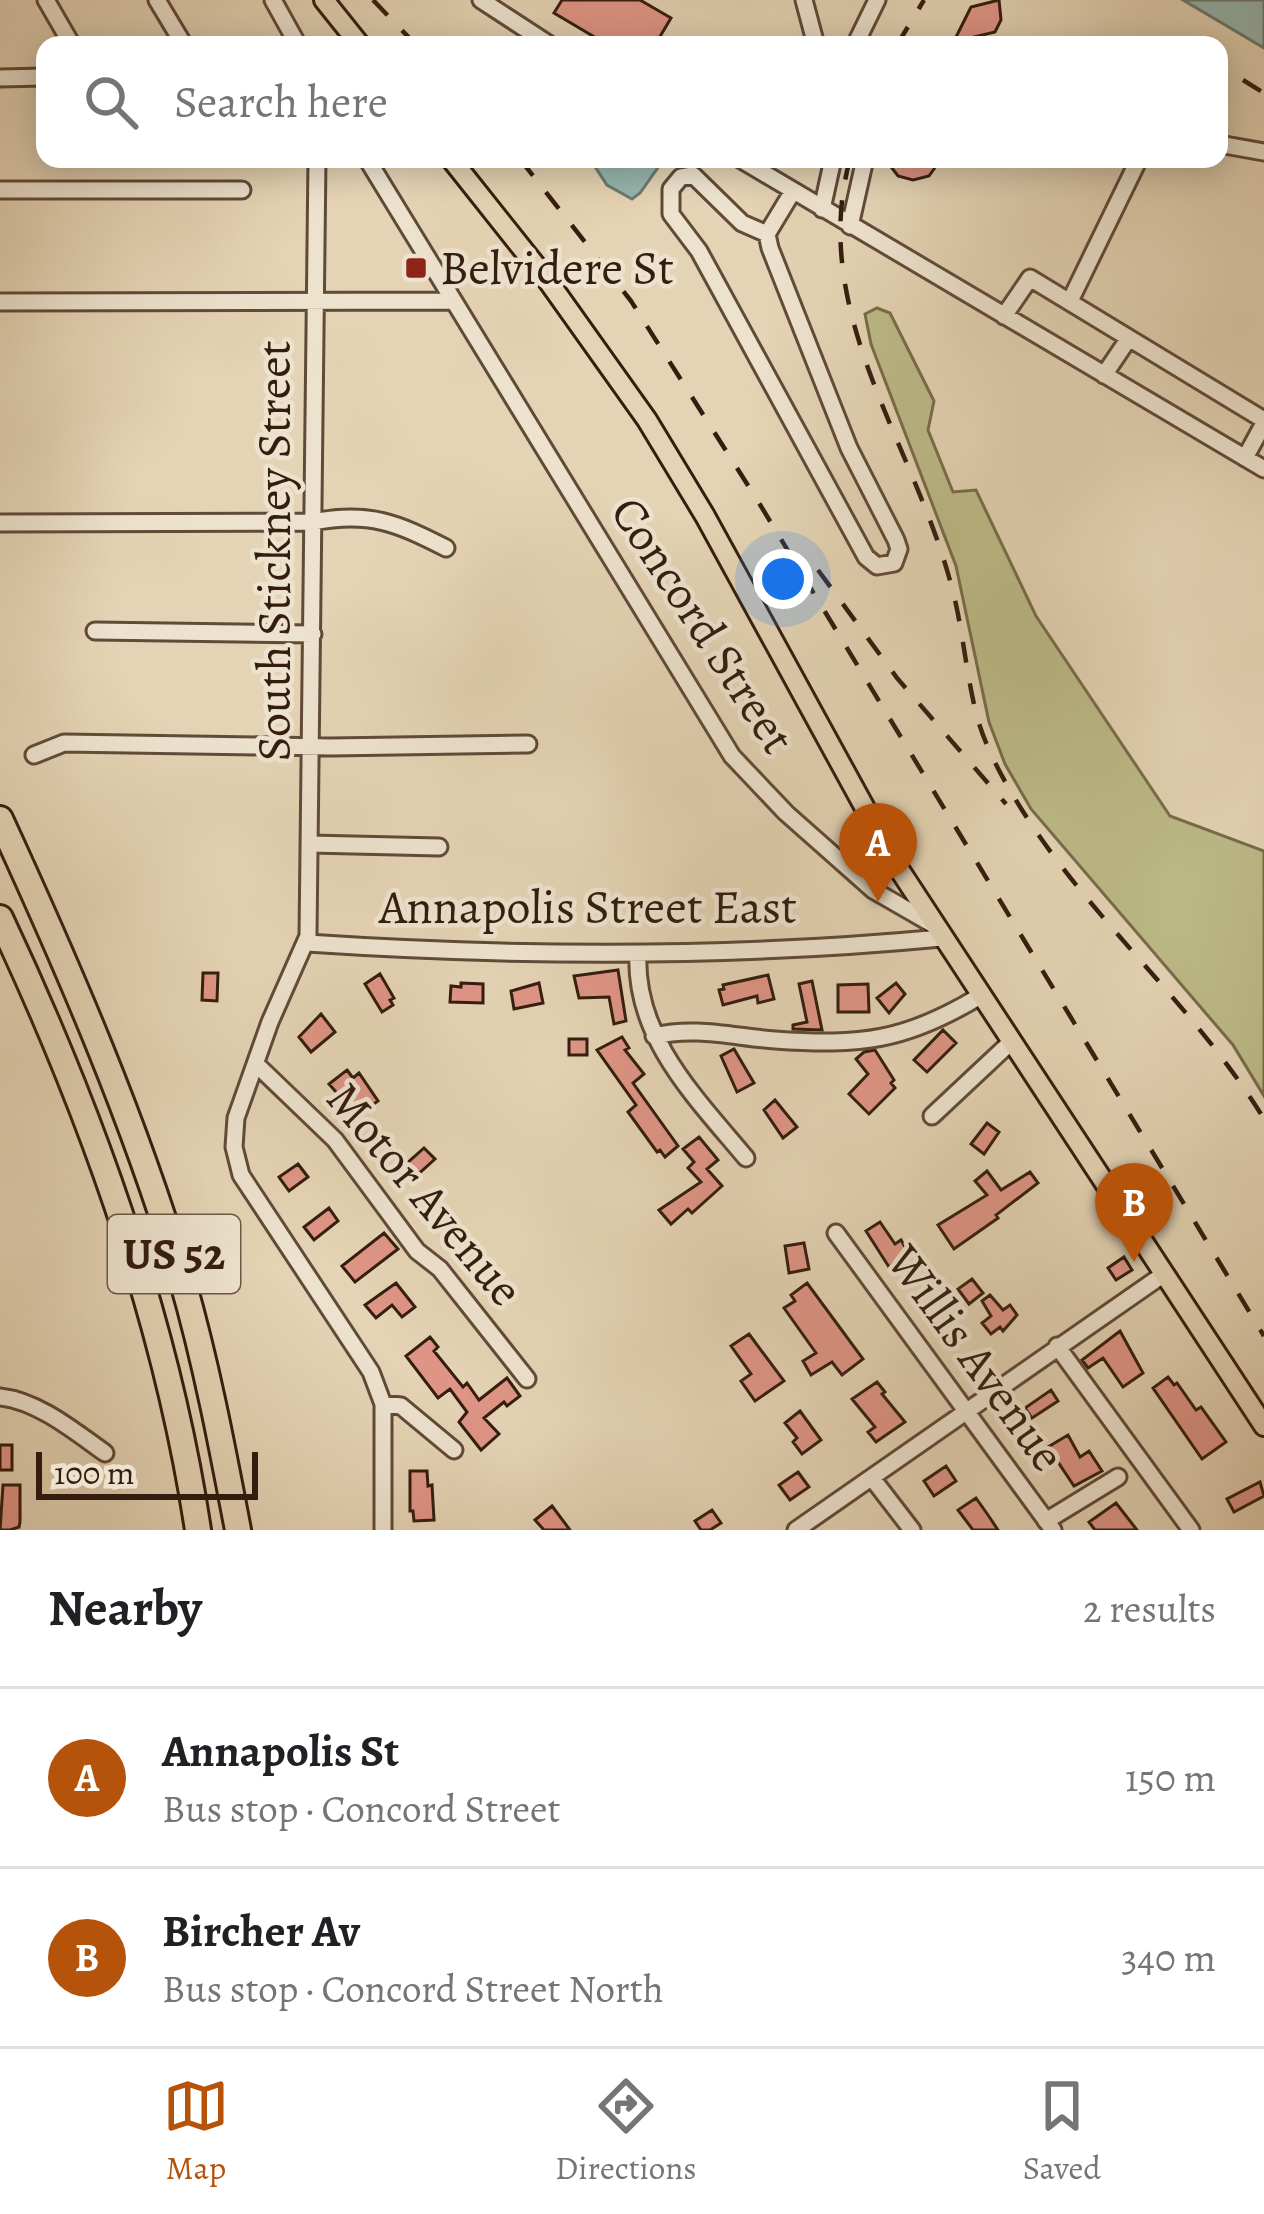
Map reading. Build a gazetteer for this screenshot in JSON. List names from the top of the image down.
{
  "streets": {
    "highway": ["US 52"],
    "main road": ["Concord Street"],
    "street": [
      "South Stickney Street",
      "Annapolis Street East",
      "Motor Avenue",
      "Willis Avenue"
    ]
  },
  "crossings": [
    ["South Stickney Street", "Annapolis Street East"],
    ["Concord Street", "Annapolis Street East"]
  ],
  "places": {
    "transit": ["Belvidere St"]
  },
  "scale_bar": "100 m",
  "page": {
    "search": "Search here",
    "pins": ["A", "B"],
    "scale": "100 m",
    "heading": ["Nearby", "2 results"],
    "list": [
      {
        "mark": "A",
        "name": "Annapolis St",
        "note": "Bus stop · Concord Street",
        "value": "150 m"
      },
      {
        "mark": "B",
        "name": "Bircher Av",
        "note": "Bus stop · Concord Street North",
        "value": "340 m"
      }
    ],
    "nav": ["Map", "Directions", "Saved"]
  }
}
